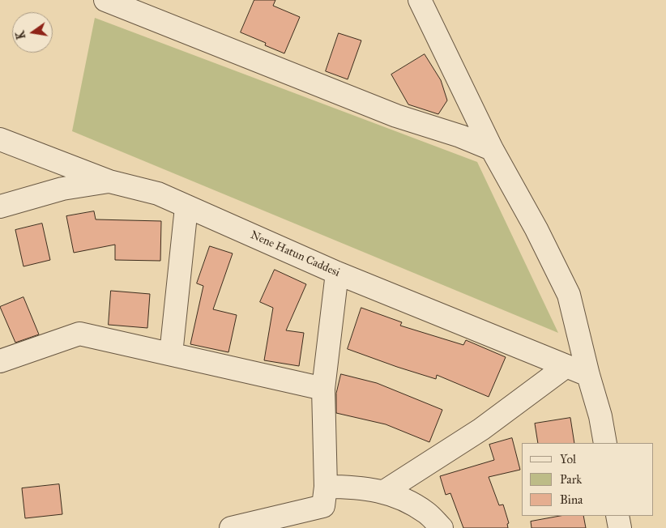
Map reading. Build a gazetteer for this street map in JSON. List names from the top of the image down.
{
  "streets": {
    "street": ["Nene Hatun Caddesi"]
  },
  "legend": ["Yol", "Park", "Bina"],
  "north": "left"
}
